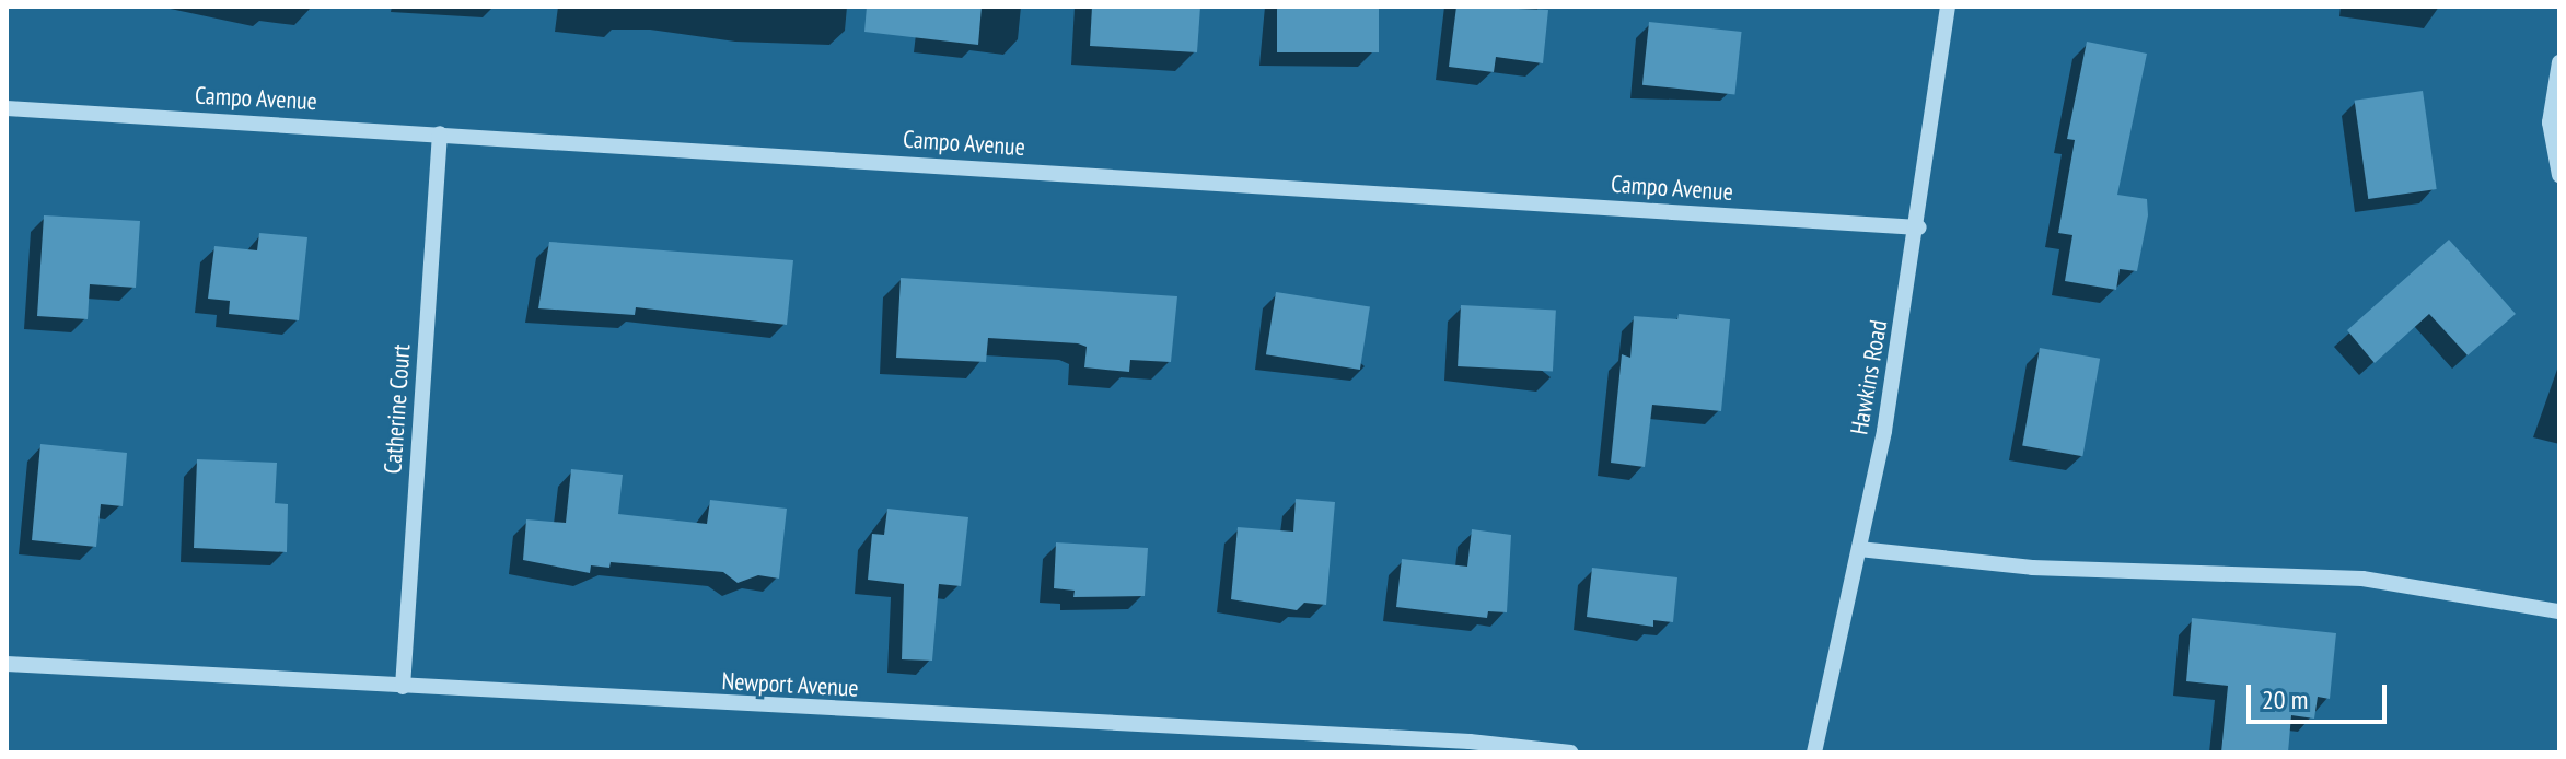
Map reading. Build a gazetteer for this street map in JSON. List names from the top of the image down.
{
  "streets": {
    "street": [
      "Campo Avenue",
      "Hawkins Road",
      "Catherine Court",
      "Newport Avenue"
    ]
  },
  "crossings": [
    ["Campo Avenue", "Hawkins Road"],
    ["Campo Avenue", "Catherine Court"],
    ["Catherine Court", "Newport Avenue"]
  ],
  "scale_bar": "20 m"
}
